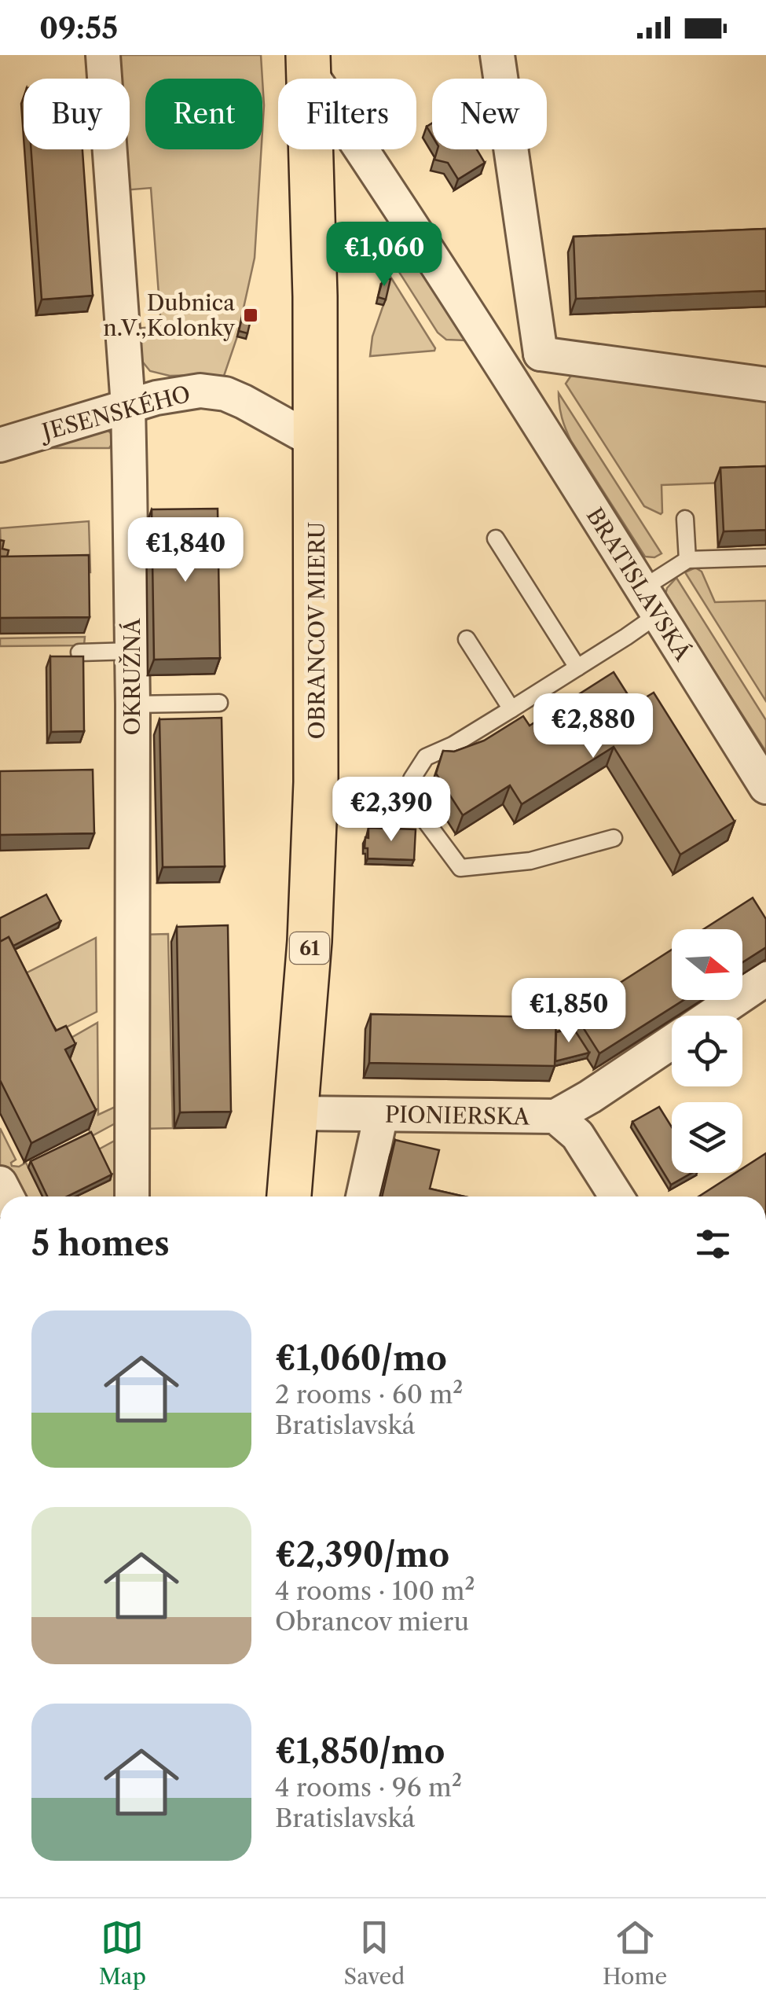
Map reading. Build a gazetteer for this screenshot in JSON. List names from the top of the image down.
{
  "streets": {
    "main road": ["OBRANCOV MIERU", "61"],
    "street": [
      "JESENSKÉHO",
      "BRATISLAVSKÁ",
      "OKRUŽNÁ",
      "PIONIERSKA"
    ]
  },
  "crossings": [
    ["JESENSKÉHO", "OBRANCOV MIERU"],
    ["JESENSKÉHO", "OKRUŽNÁ"],
    ["BRATISLAVSKÁ", "OBRANCOV MIERU"],
    ["OBRANCOV MIERU", "PIONIERSKA"]
  ],
  "places": {
    "transit": ["Dubnica n.V.,Kolonky"]
  },
  "north": "right",
  "page": {
    "status": "09:55",
    "chip": [
      "Buy",
      "Rent",
      "Filters",
      "New"
    ],
    "price": [
      "€1,060",
      "€1,840",
      "€2,880",
      "€2,390",
      "€1,850"
    ],
    "heading": "5 homes",
    "list": [
      {
        "name": "€1,060/mo",
        "note": "2 rooms · 60 m² · Bratislavská"
      },
      {
        "name": "€2,390/mo",
        "note": "4 rooms · 100 m² · Obrancov mieru"
      },
      {
        "name": "€1,850/mo",
        "note": "4 rooms · 96 m² · Bratislavská"
      }
    ],
    "tabs": ["Map", "Saved", "Home"]
  }
}
